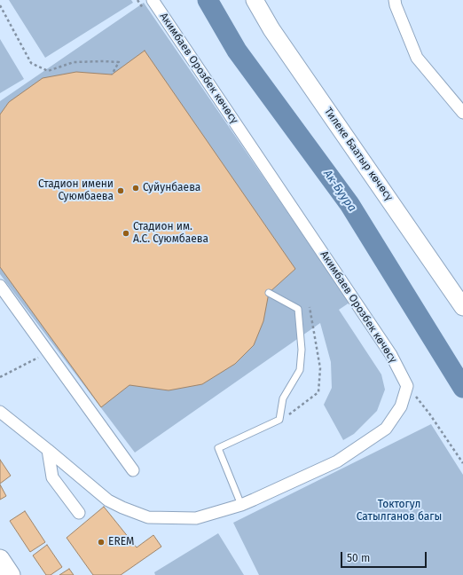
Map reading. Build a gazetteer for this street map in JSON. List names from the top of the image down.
{
  "streets": {
    "street": ["Акимбаев Орозбек көчөсү", "Тилеке Баатыр көчөсү"]
  },
  "water": ["Ак-Буура"],
  "parks": ["Токтогул Сатылганов багы"],
  "places": [
    "Суйунбаева",
    "Стадион имени Суюмбаева",
    "Стадион им. А.С. Суюмбаева",
    "EREM"
  ],
  "scale_bar": "50 m"
}
